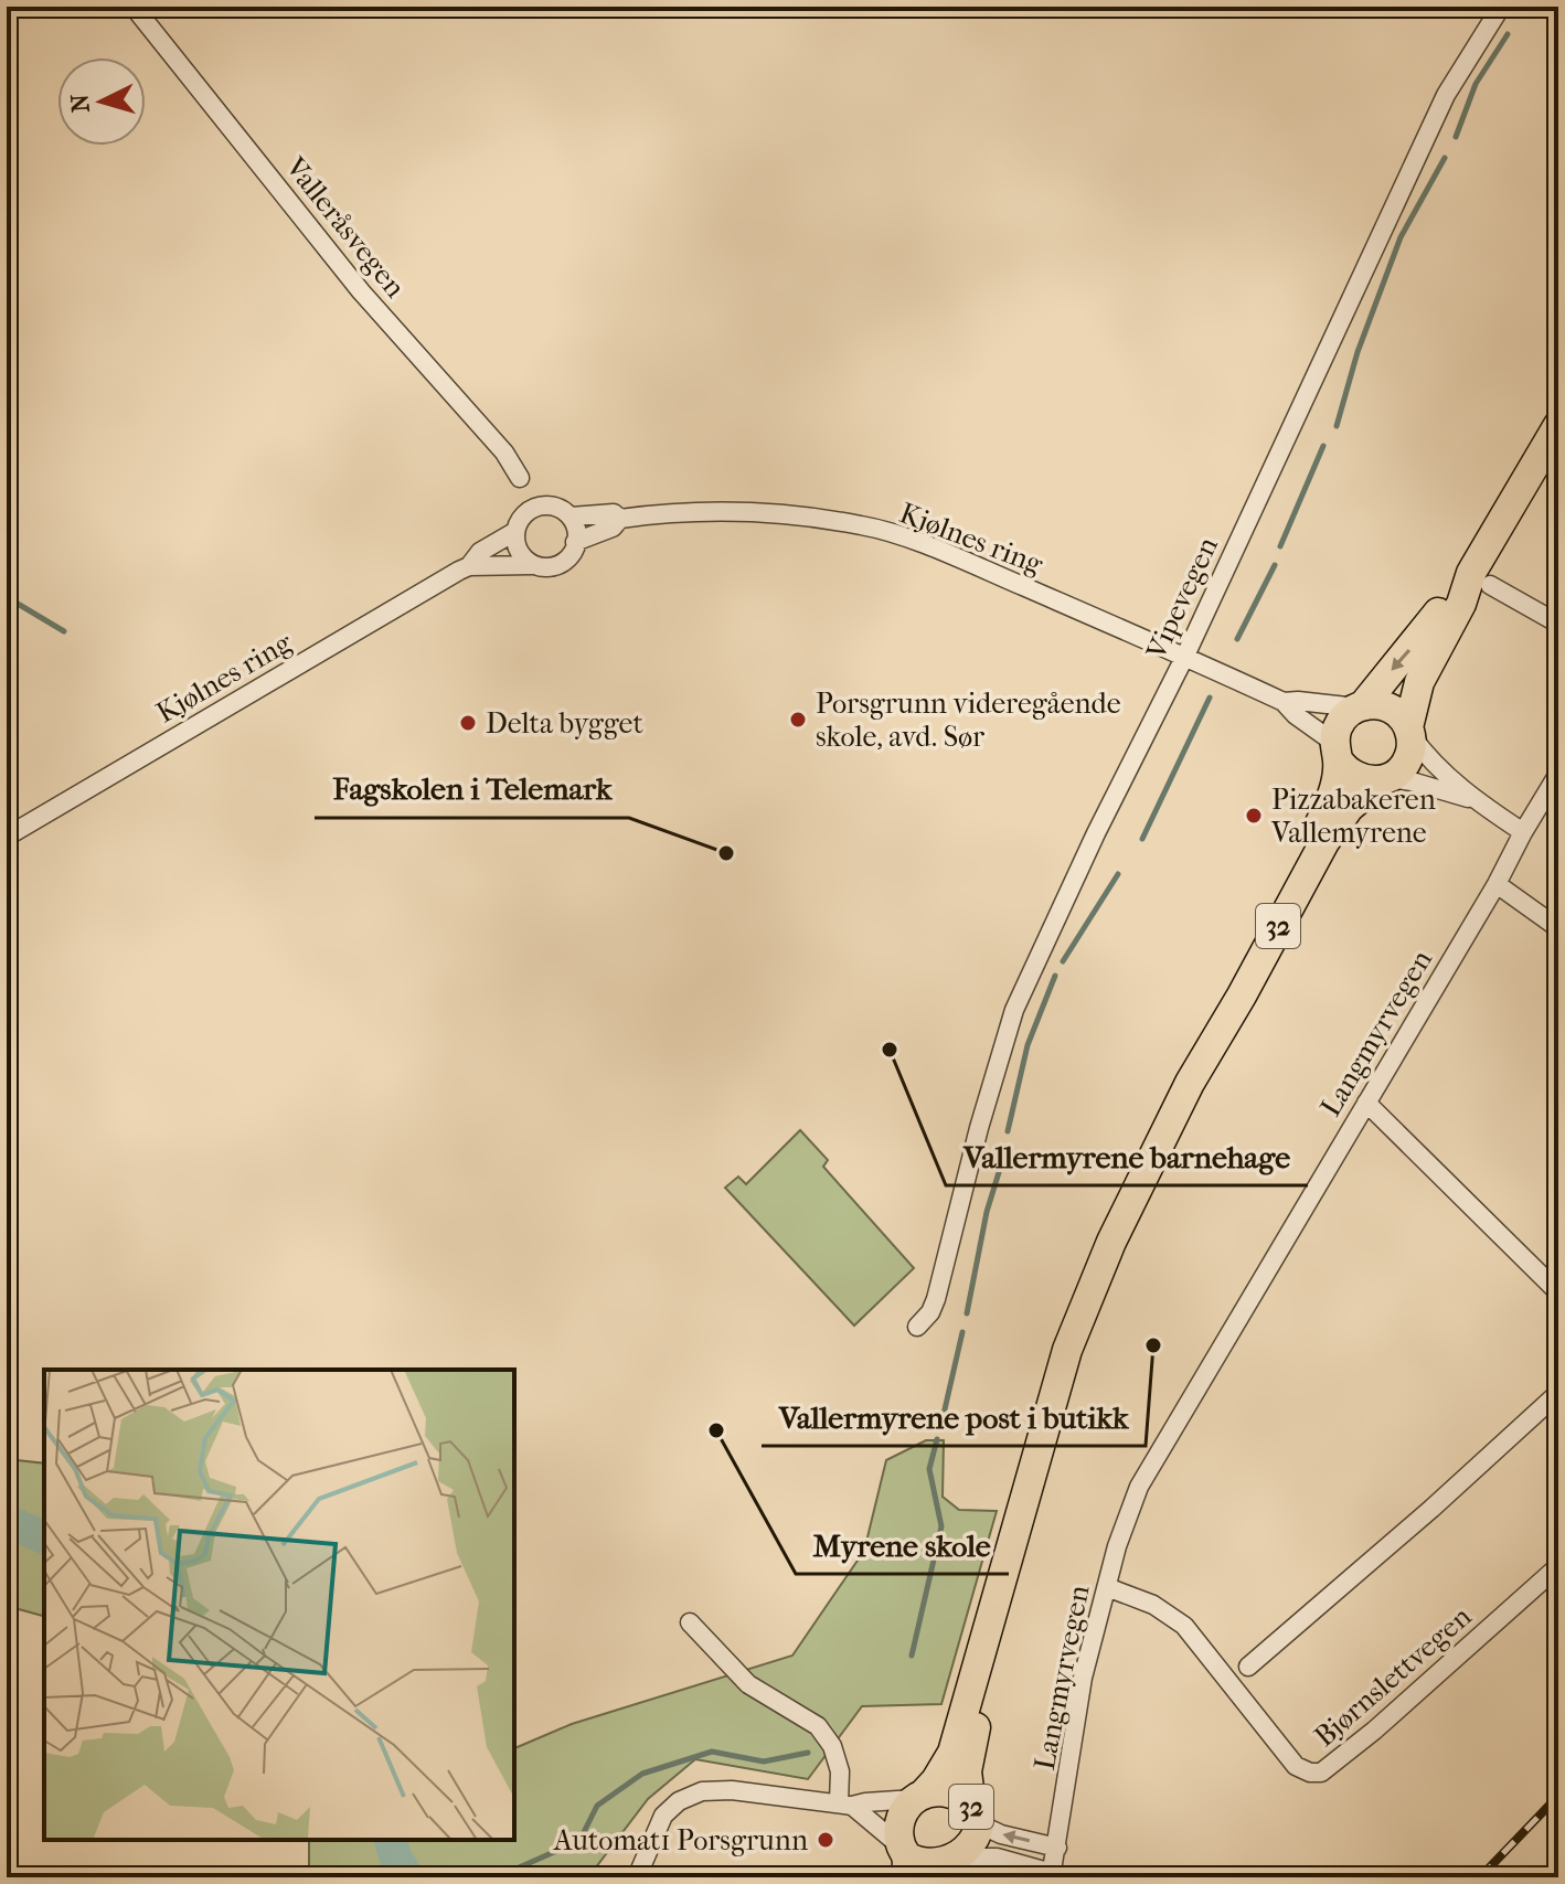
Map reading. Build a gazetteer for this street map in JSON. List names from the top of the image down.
{
  "streets": {
    "main road": ["32"],
    "street": [
      "Valleråsvegen",
      "Kjølnes ring",
      "Vipevegen",
      "Langmyrvegen",
      "Bjørnslettvegen"
    ]
  },
  "crossings": [
    ["Kjølnes ring", "Vipevegen"],
    ["Kjølnes ring", "32"],
    ["32", "Langmyrvegen"],
    ["Langmyrvegen", "Bjørnslettvegen"]
  ],
  "places": [
    "Porsgrunn videregående skole, avd. Sør",
    "Delta bygget",
    "Pizzabakeren Vallemyrene",
    "Fagskolen i Telemark",
    "Vallermyrene barnehage",
    "Vallermyrene post i butikk",
    "Myrene skole",
    "Automat1 Porsgrunn"
  ],
  "north": "left"
}
